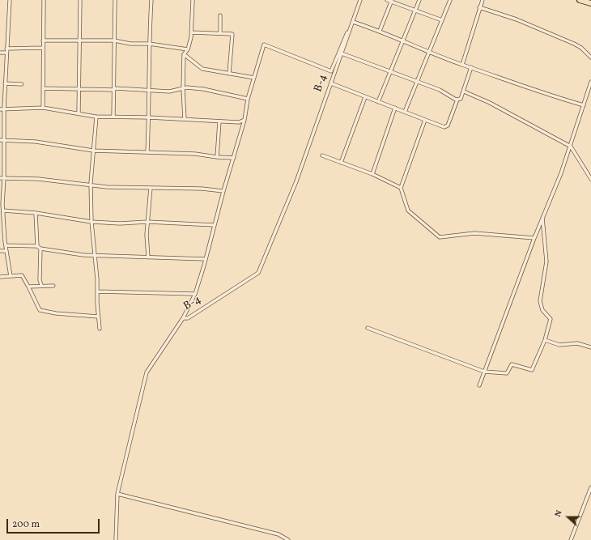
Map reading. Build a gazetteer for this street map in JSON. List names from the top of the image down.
{
  "streets": {
    "street": ["B-4"]
  },
  "scale_bar": "200 m",
  "north": "left"
}
